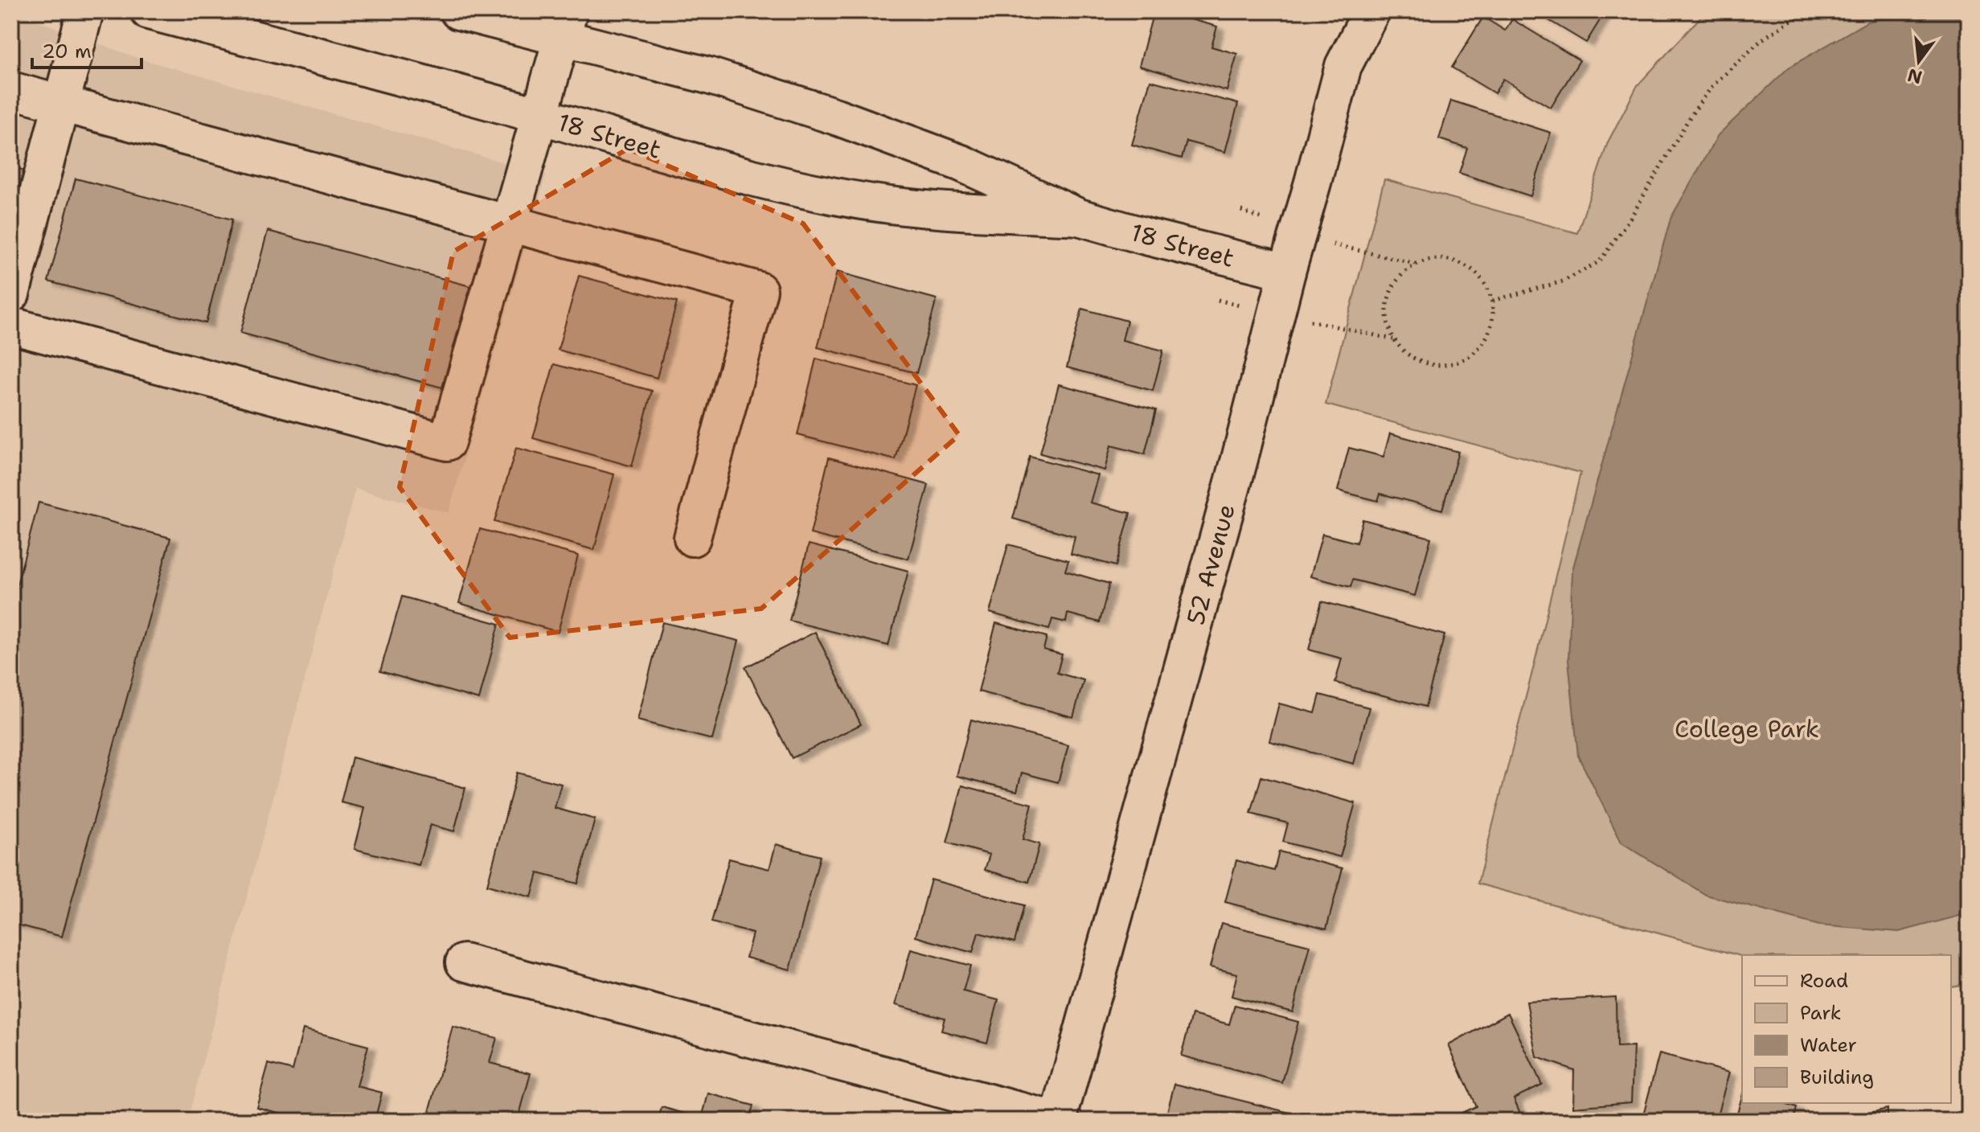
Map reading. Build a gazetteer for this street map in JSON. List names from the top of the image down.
{
  "streets": {
    "street": ["18 Street", "52 Avenue"]
  },
  "crossings": [
    ["18 Street", "52 Avenue"]
  ],
  "parks": ["College Park"],
  "legend": [
    "Road",
    "Park",
    "Water",
    "Building"
  ],
  "scale_bar": "20 m",
  "north": "bottom"
}
